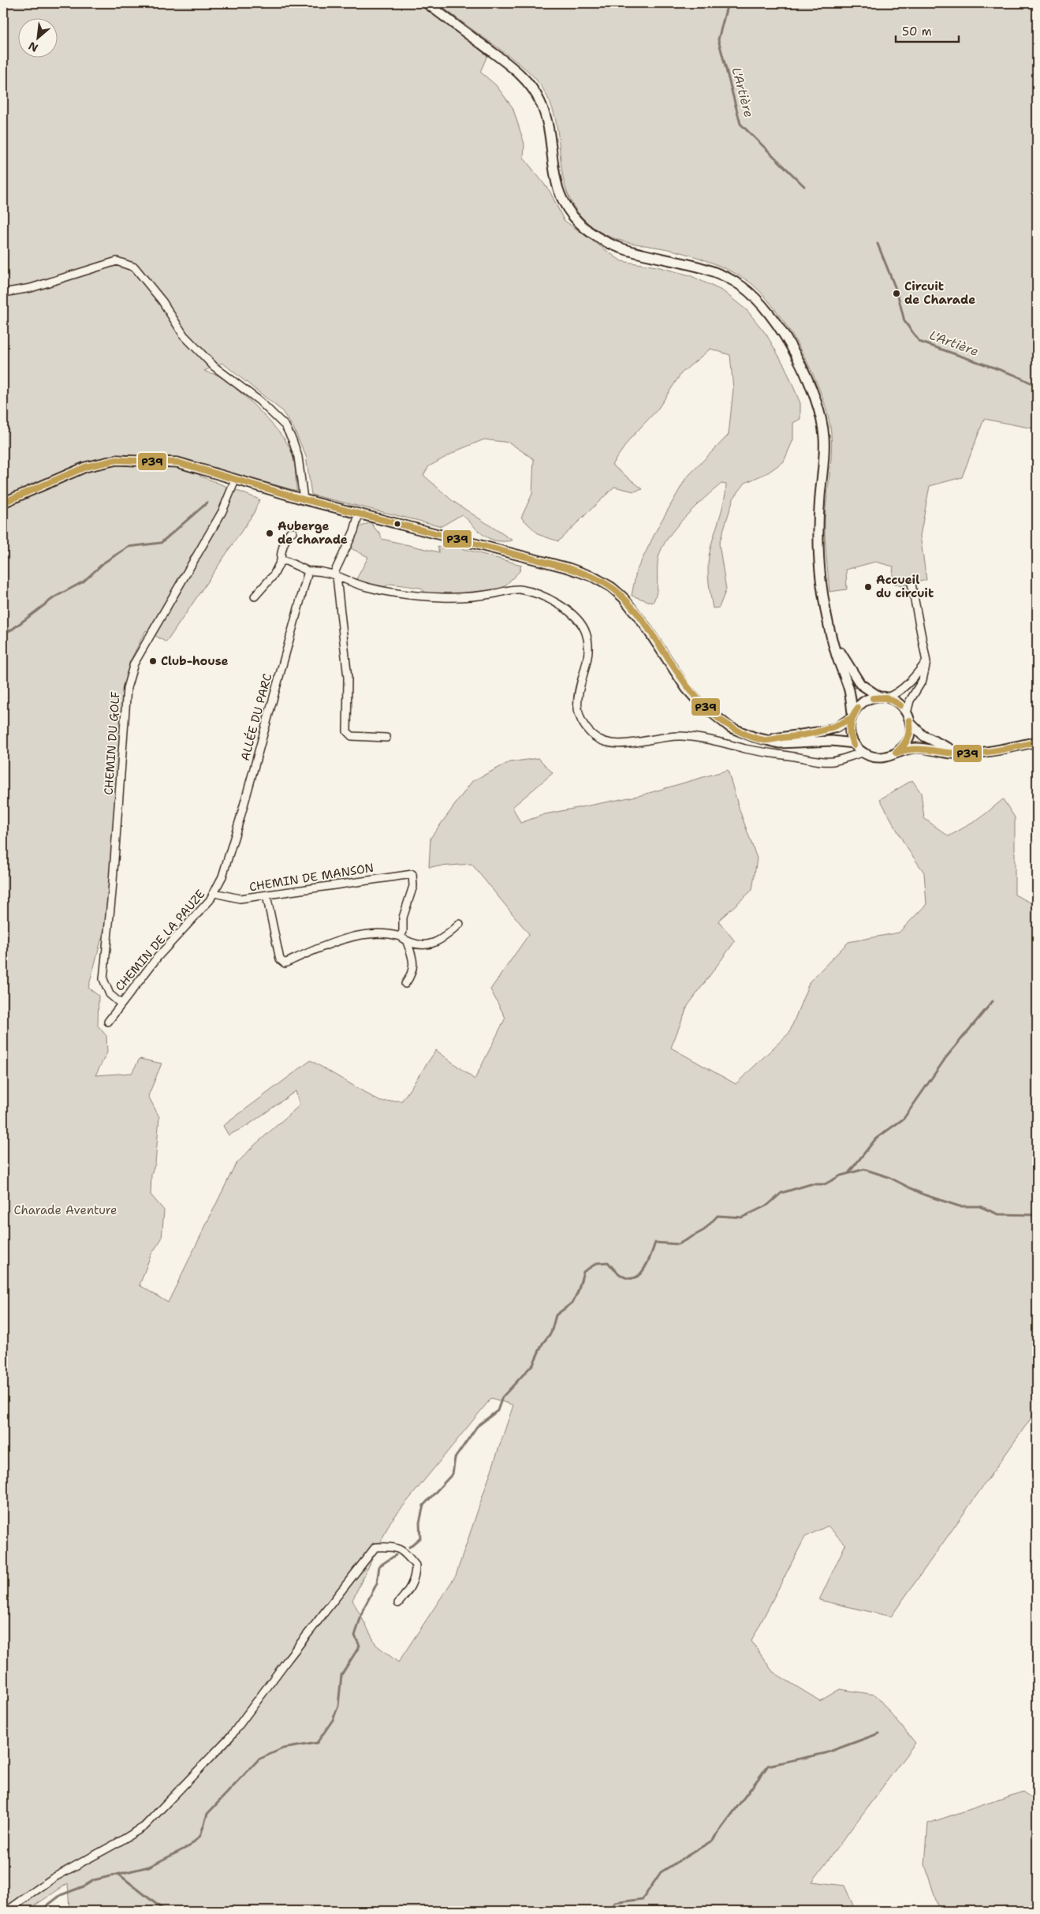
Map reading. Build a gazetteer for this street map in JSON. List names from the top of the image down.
{
  "streets": {
    "street": [
      "ALLÉE DU PARC",
      "CHEMIN DU GOLF",
      "CHEMIN DE MANSON",
      "CHEMIN DE LA PAUZE"
    ]
  },
  "crossings": [
    ["ALLÉE DU PARC", "CHEMIN DE MANSON"],
    ["ALLÉE DU PARC", "CHEMIN DE LA PAUZE"],
    ["CHEMIN DU GOLF", "CHEMIN DE LA PAUZE"],
    ["CHEMIN DE MANSON", "CHEMIN DE LA PAUZE"]
  ],
  "water": ["L'Artière"],
  "parks": ["Charade Aventure"],
  "places": [
    "Circuit de Charade",
    "Auberge de charade",
    "Accueil du circuit",
    "Club-house"
  ],
  "lines": ["transit line P39"],
  "scale_bar": "50 m",
  "north": "bottom left"
}
